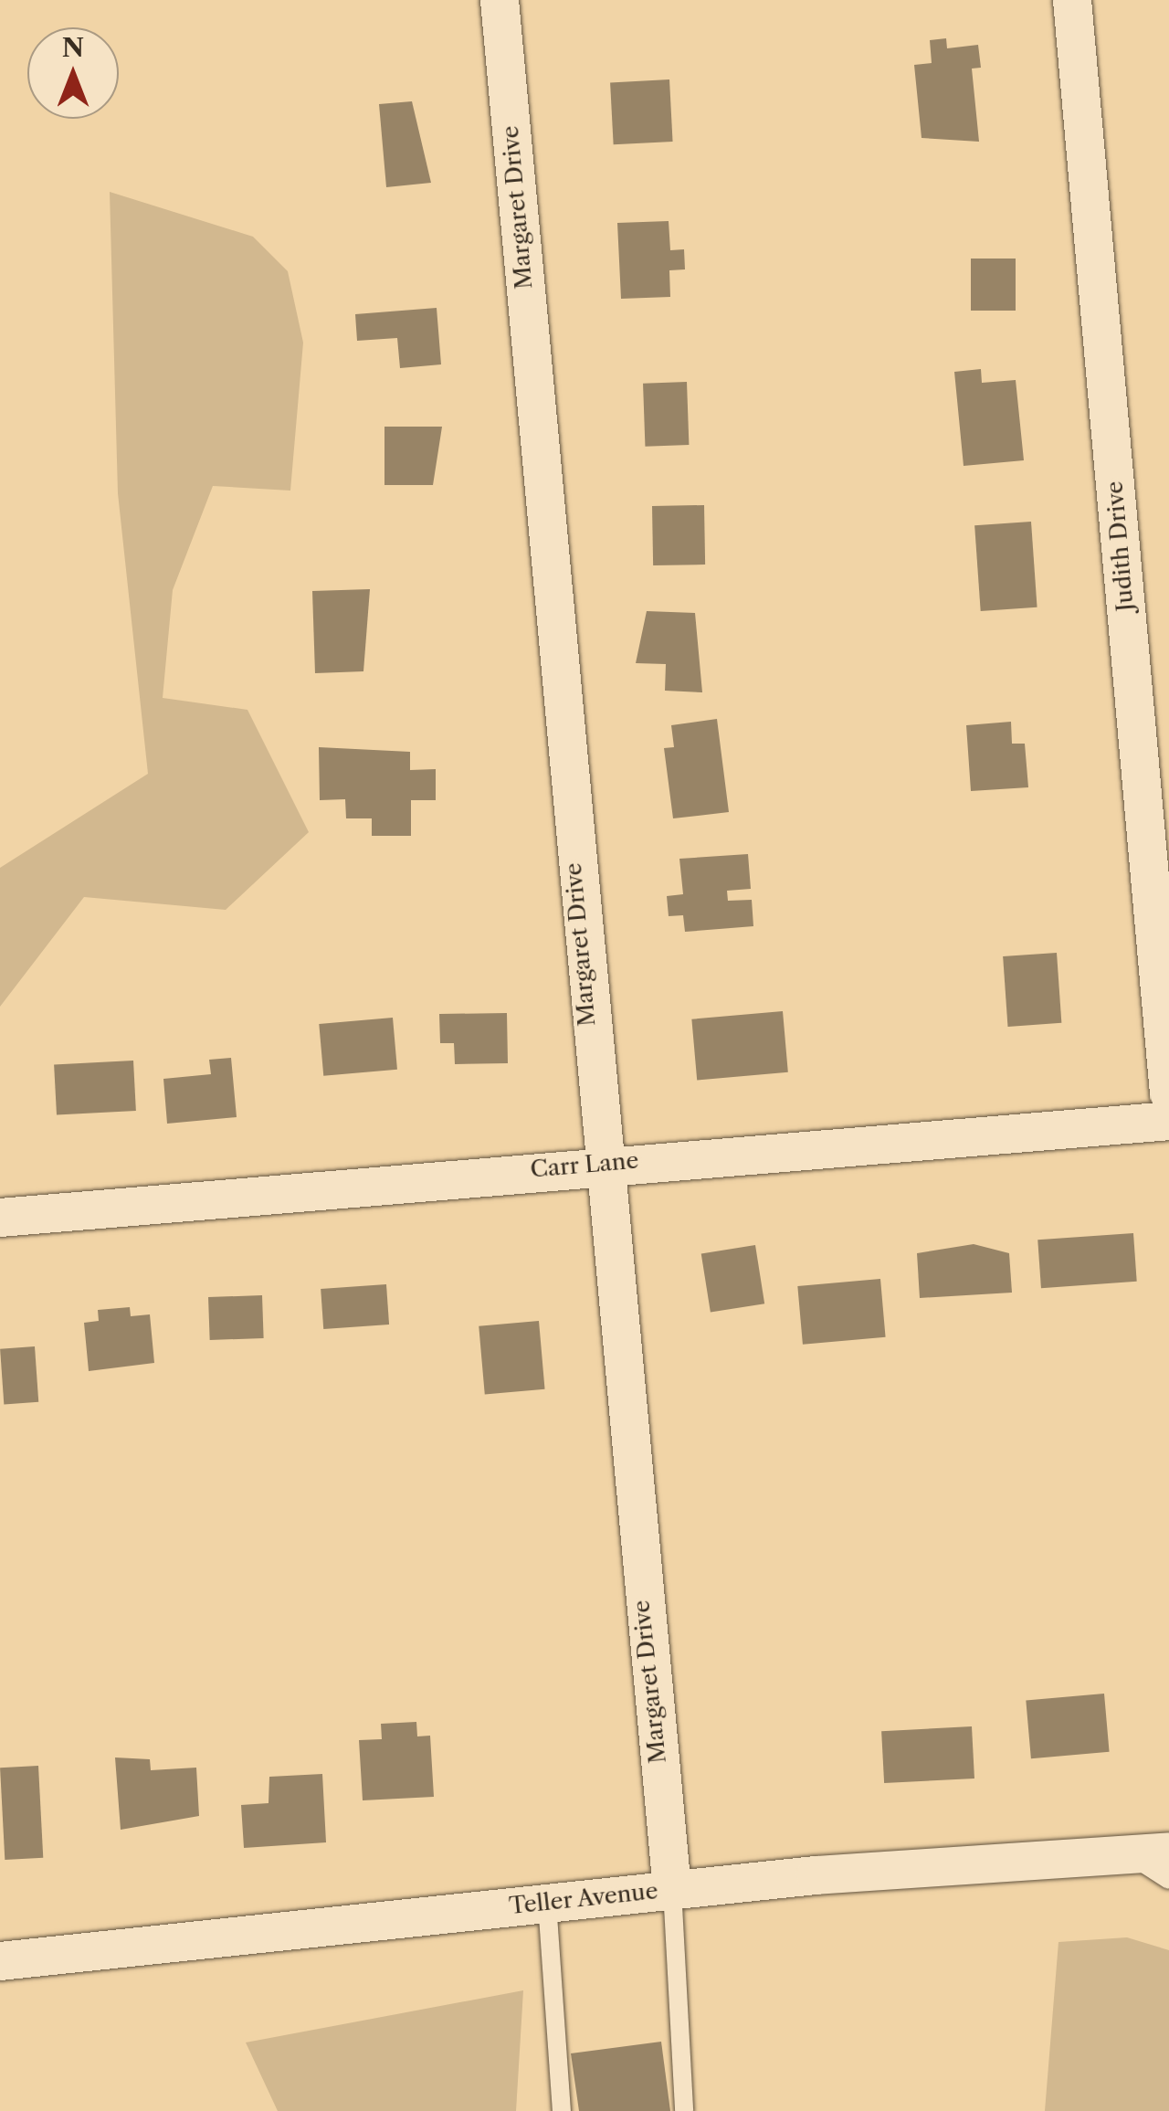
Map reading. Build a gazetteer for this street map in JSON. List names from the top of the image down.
{
  "streets": {
    "street": [
      "Margaret Drive",
      "Judith Drive",
      "Carr Lane",
      "Teller Avenue"
    ]
  },
  "crossings": [
    ["Margaret Drive", "Carr Lane"],
    ["Margaret Drive", "Teller Avenue"]
  ],
  "north": "top"
}
